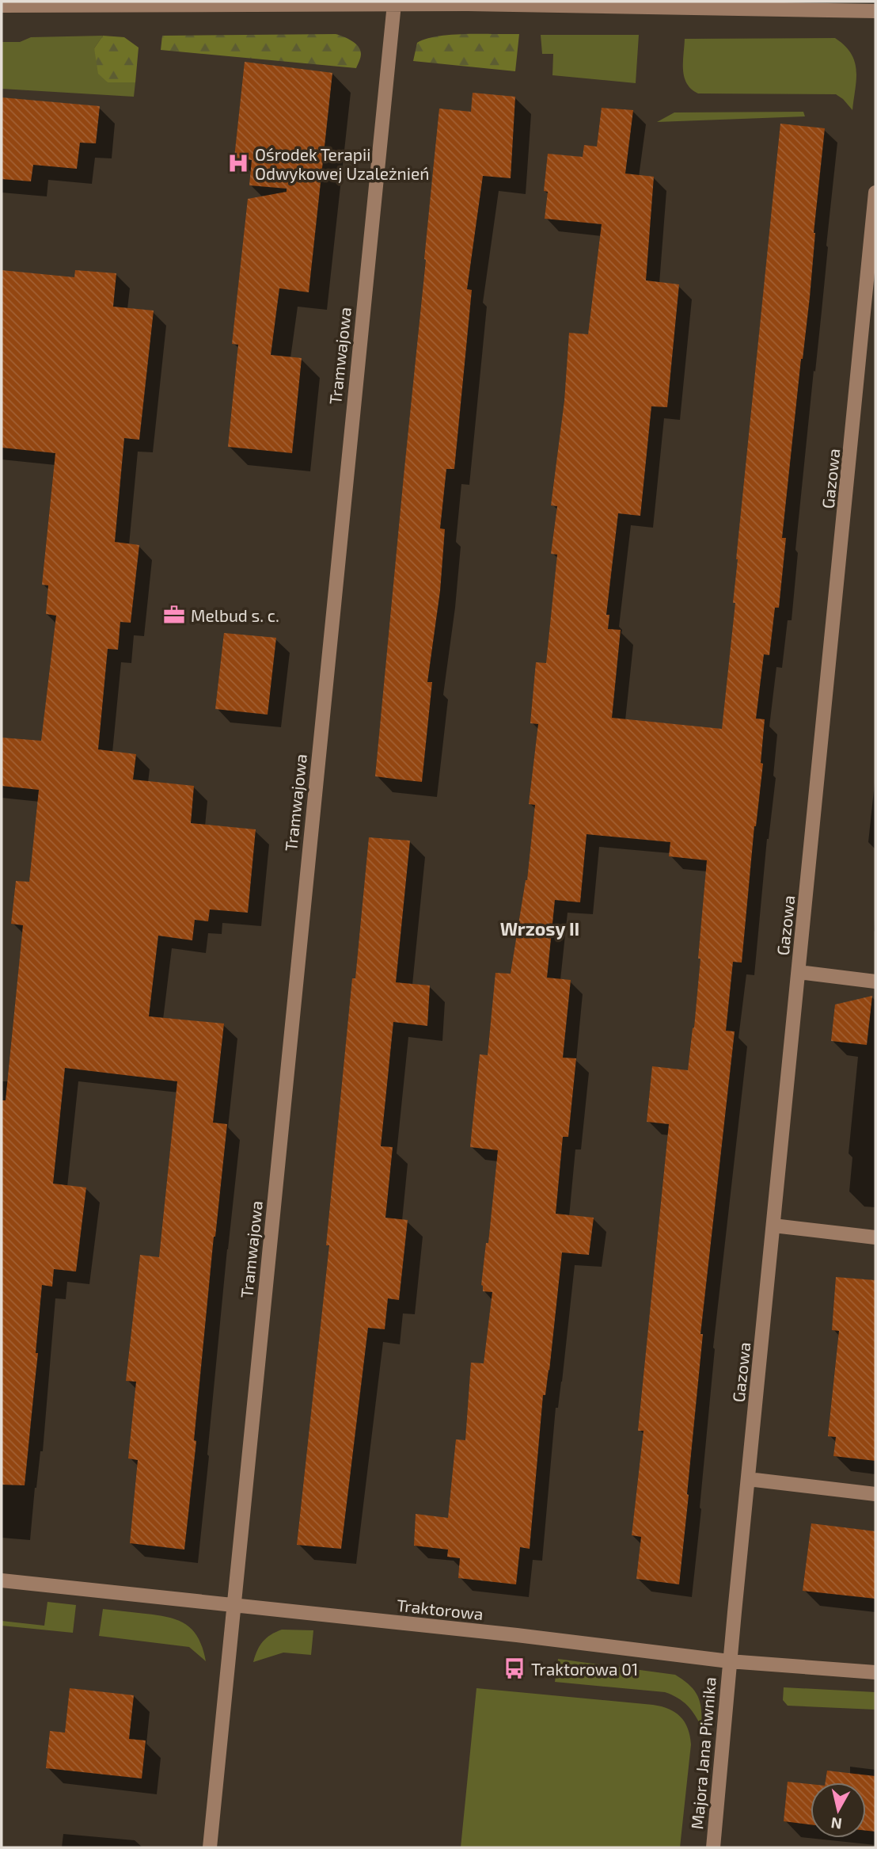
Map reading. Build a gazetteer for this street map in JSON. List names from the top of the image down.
{
  "streets": {
    "street": [
      "Tramwajowa",
      "Gazowa",
      "Traktorowa",
      "Majora Jana Piwnika"
    ]
  },
  "crossings": [
    ["Tramwajowa", "Traktorowa"],
    ["Gazowa", "Traktorowa"],
    ["Gazowa", "Majora Jana Piwnika"],
    ["Traktorowa", "Majora Jana Piwnika"]
  ],
  "districts": ["Wrzosy II"],
  "places": {
    "hospital": ["Ośrodek Terapii Odwykowej Uzależnień"],
    "office": ["Melbud s. c."],
    "bus stop": ["Traktorowa 01"]
  },
  "north": "bottom"
}
